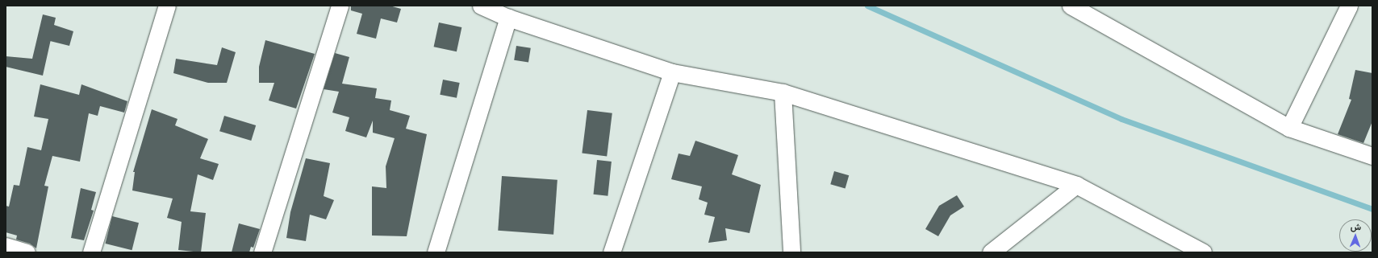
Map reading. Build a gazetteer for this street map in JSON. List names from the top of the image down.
{
  "north": "top"
}
